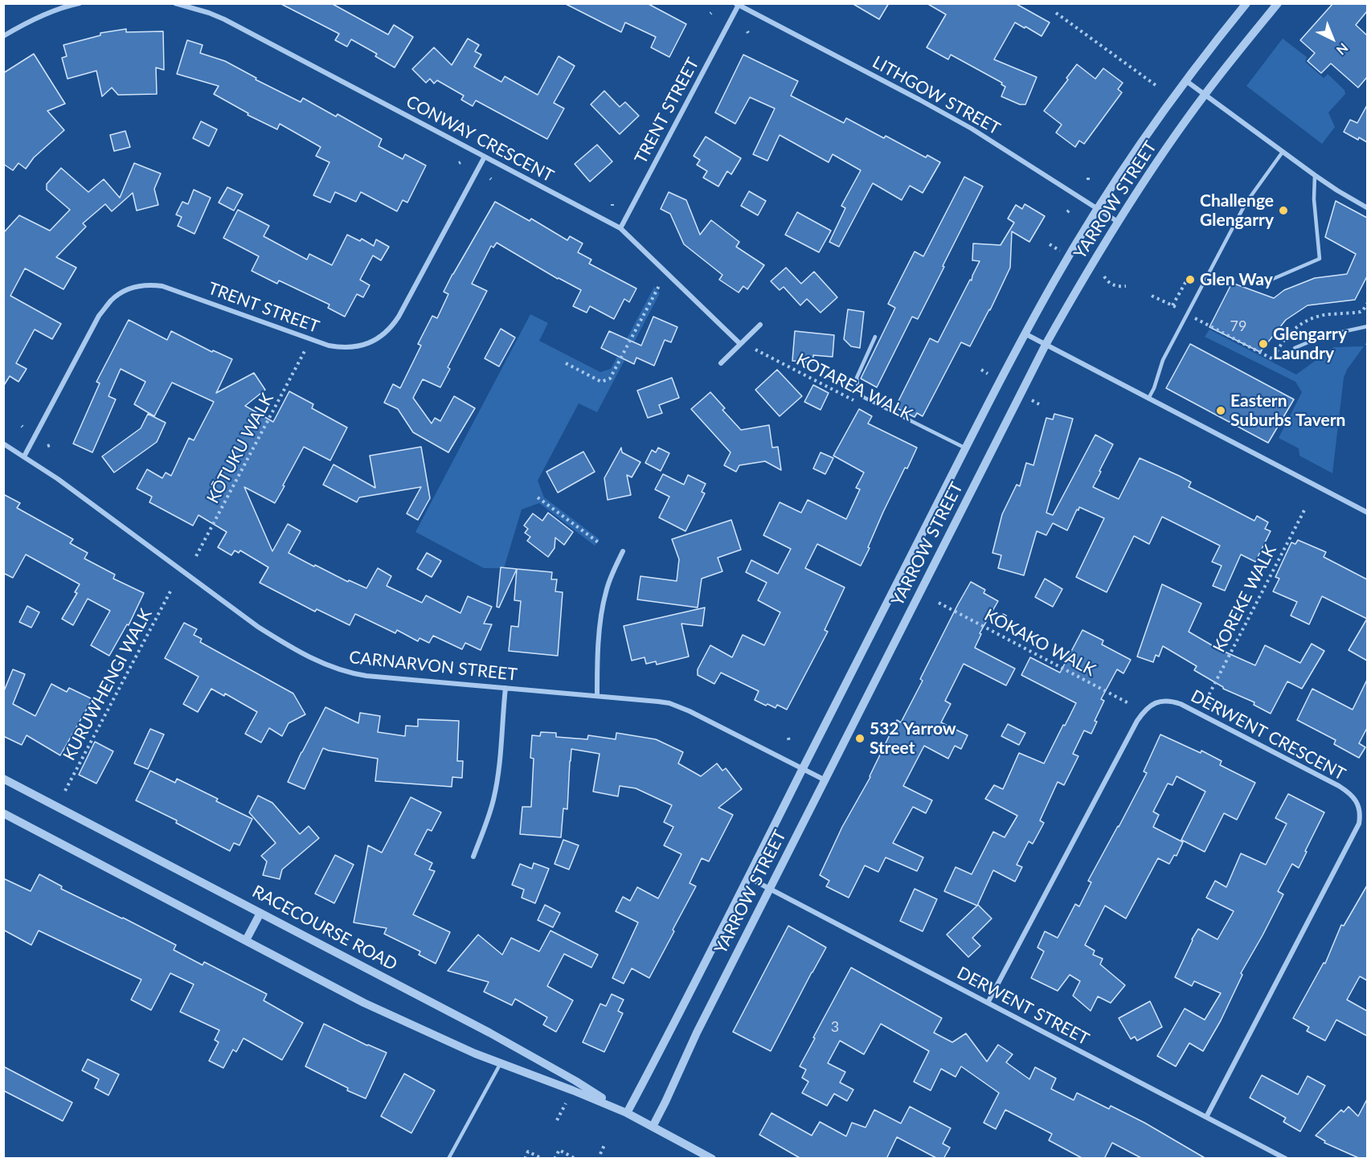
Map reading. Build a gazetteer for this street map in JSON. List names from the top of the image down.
{
  "streets": {
    "street": [
      "LITHGOW STREET",
      "TRENT STREET",
      "CONWAY CRESCENT",
      "YARROW STREET",
      "CARNARVON STREET",
      "DERWENT CRESCENT",
      "RACECOURSE ROAD",
      "DERWENT STREET"
    ],
    "path": [
      "KOTAREA WALK",
      "KŌTUKU WALK",
      "KOREKE WALK",
      "KŌKAKO WALK",
      "KURUWHENGI WALK"
    ]
  },
  "crossings": [
    ["LITHGOW STREET", "TRENT STREET"],
    ["LITHGOW STREET", "YARROW STREET"],
    ["TRENT STREET", "CONWAY CRESCENT"],
    ["TRENT STREET", "CARNARVON STREET"],
    ["YARROW STREET", "CARNARVON STREET"],
    ["YARROW STREET", "RACECOURSE ROAD"],
    ["YARROW STREET", "DERWENT STREET"],
    ["DERWENT CRESCENT", "DERWENT STREET"]
  ],
  "places": [
    "Challenge Glengarry",
    "Glen Way",
    "Glengarry Laundry",
    "Eastern Suburbs Tavern",
    "532 Yarrow Street"
  ],
  "house_numbers": ["79", "3"],
  "north": "bottom right"
}
